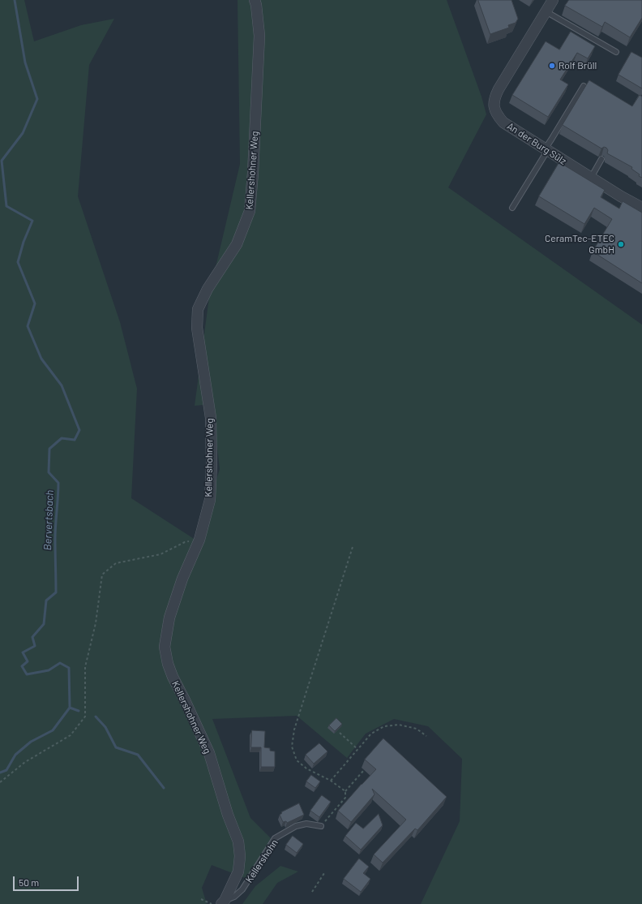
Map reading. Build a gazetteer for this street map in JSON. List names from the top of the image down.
{
  "streets": {
    "street": ["An der Burg Sülz", "Kellershohner Weg"],
    "lane": ["Kellershohn"]
  },
  "crossings": [
    ["Kellershohner Weg", "Kellershohn"]
  ],
  "water": ["Bervertsbach"],
  "places": ["Rolf Brüll", "CeramTec-ETEC GmbH"],
  "scale_bar": "50 m"
}
